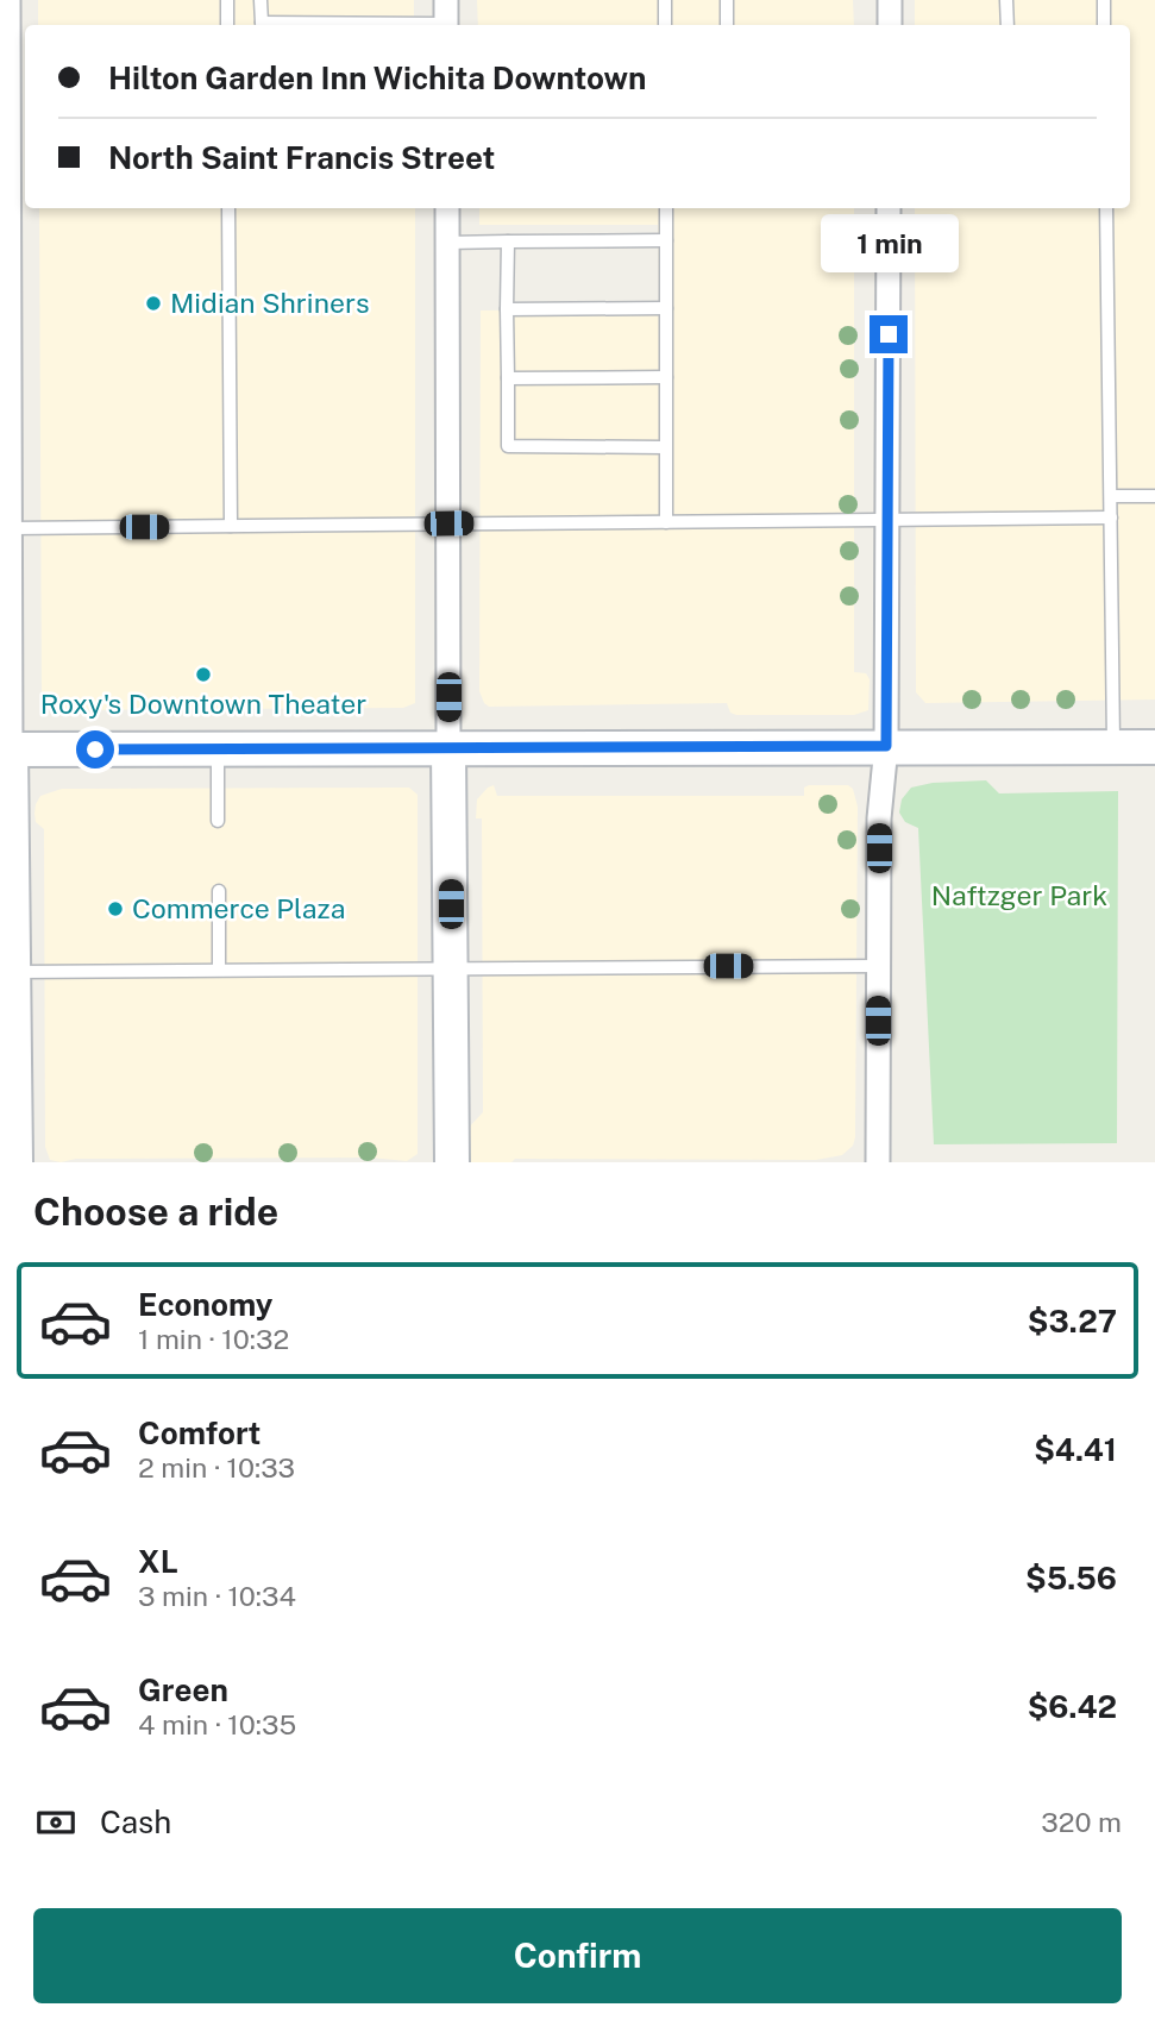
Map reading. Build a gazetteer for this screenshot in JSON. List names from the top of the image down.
{
  "parks": ["Naftzger Park"],
  "places": ["Midian Shriners", "Roxy's Downtown Theater", "Commerce Plaza"],
  "page": {
    "banner": ["Hilton Garden Inn Wichita Downtown", "North Saint Francis Street"],
    "bubble": "1 min",
    "heading": "Choose a ride",
    "list": [
      {
        "name": "Economy",
        "note": "1 min · 10:32",
        "value": "$3.27"
      },
      {
        "name": "Comfort",
        "note": "2 min · 10:33",
        "value": "$4.41"
      },
      {
        "name": "XL",
        "note": "3 min · 10:34",
        "value": "$5.56"
      },
      {
        "name": "Green",
        "note": "4 min · 10:35",
        "value": "$6.42"
      }
    ],
    "pay": ["Cash", "320 m"],
    "buttons": "Confirm"
  }
}
